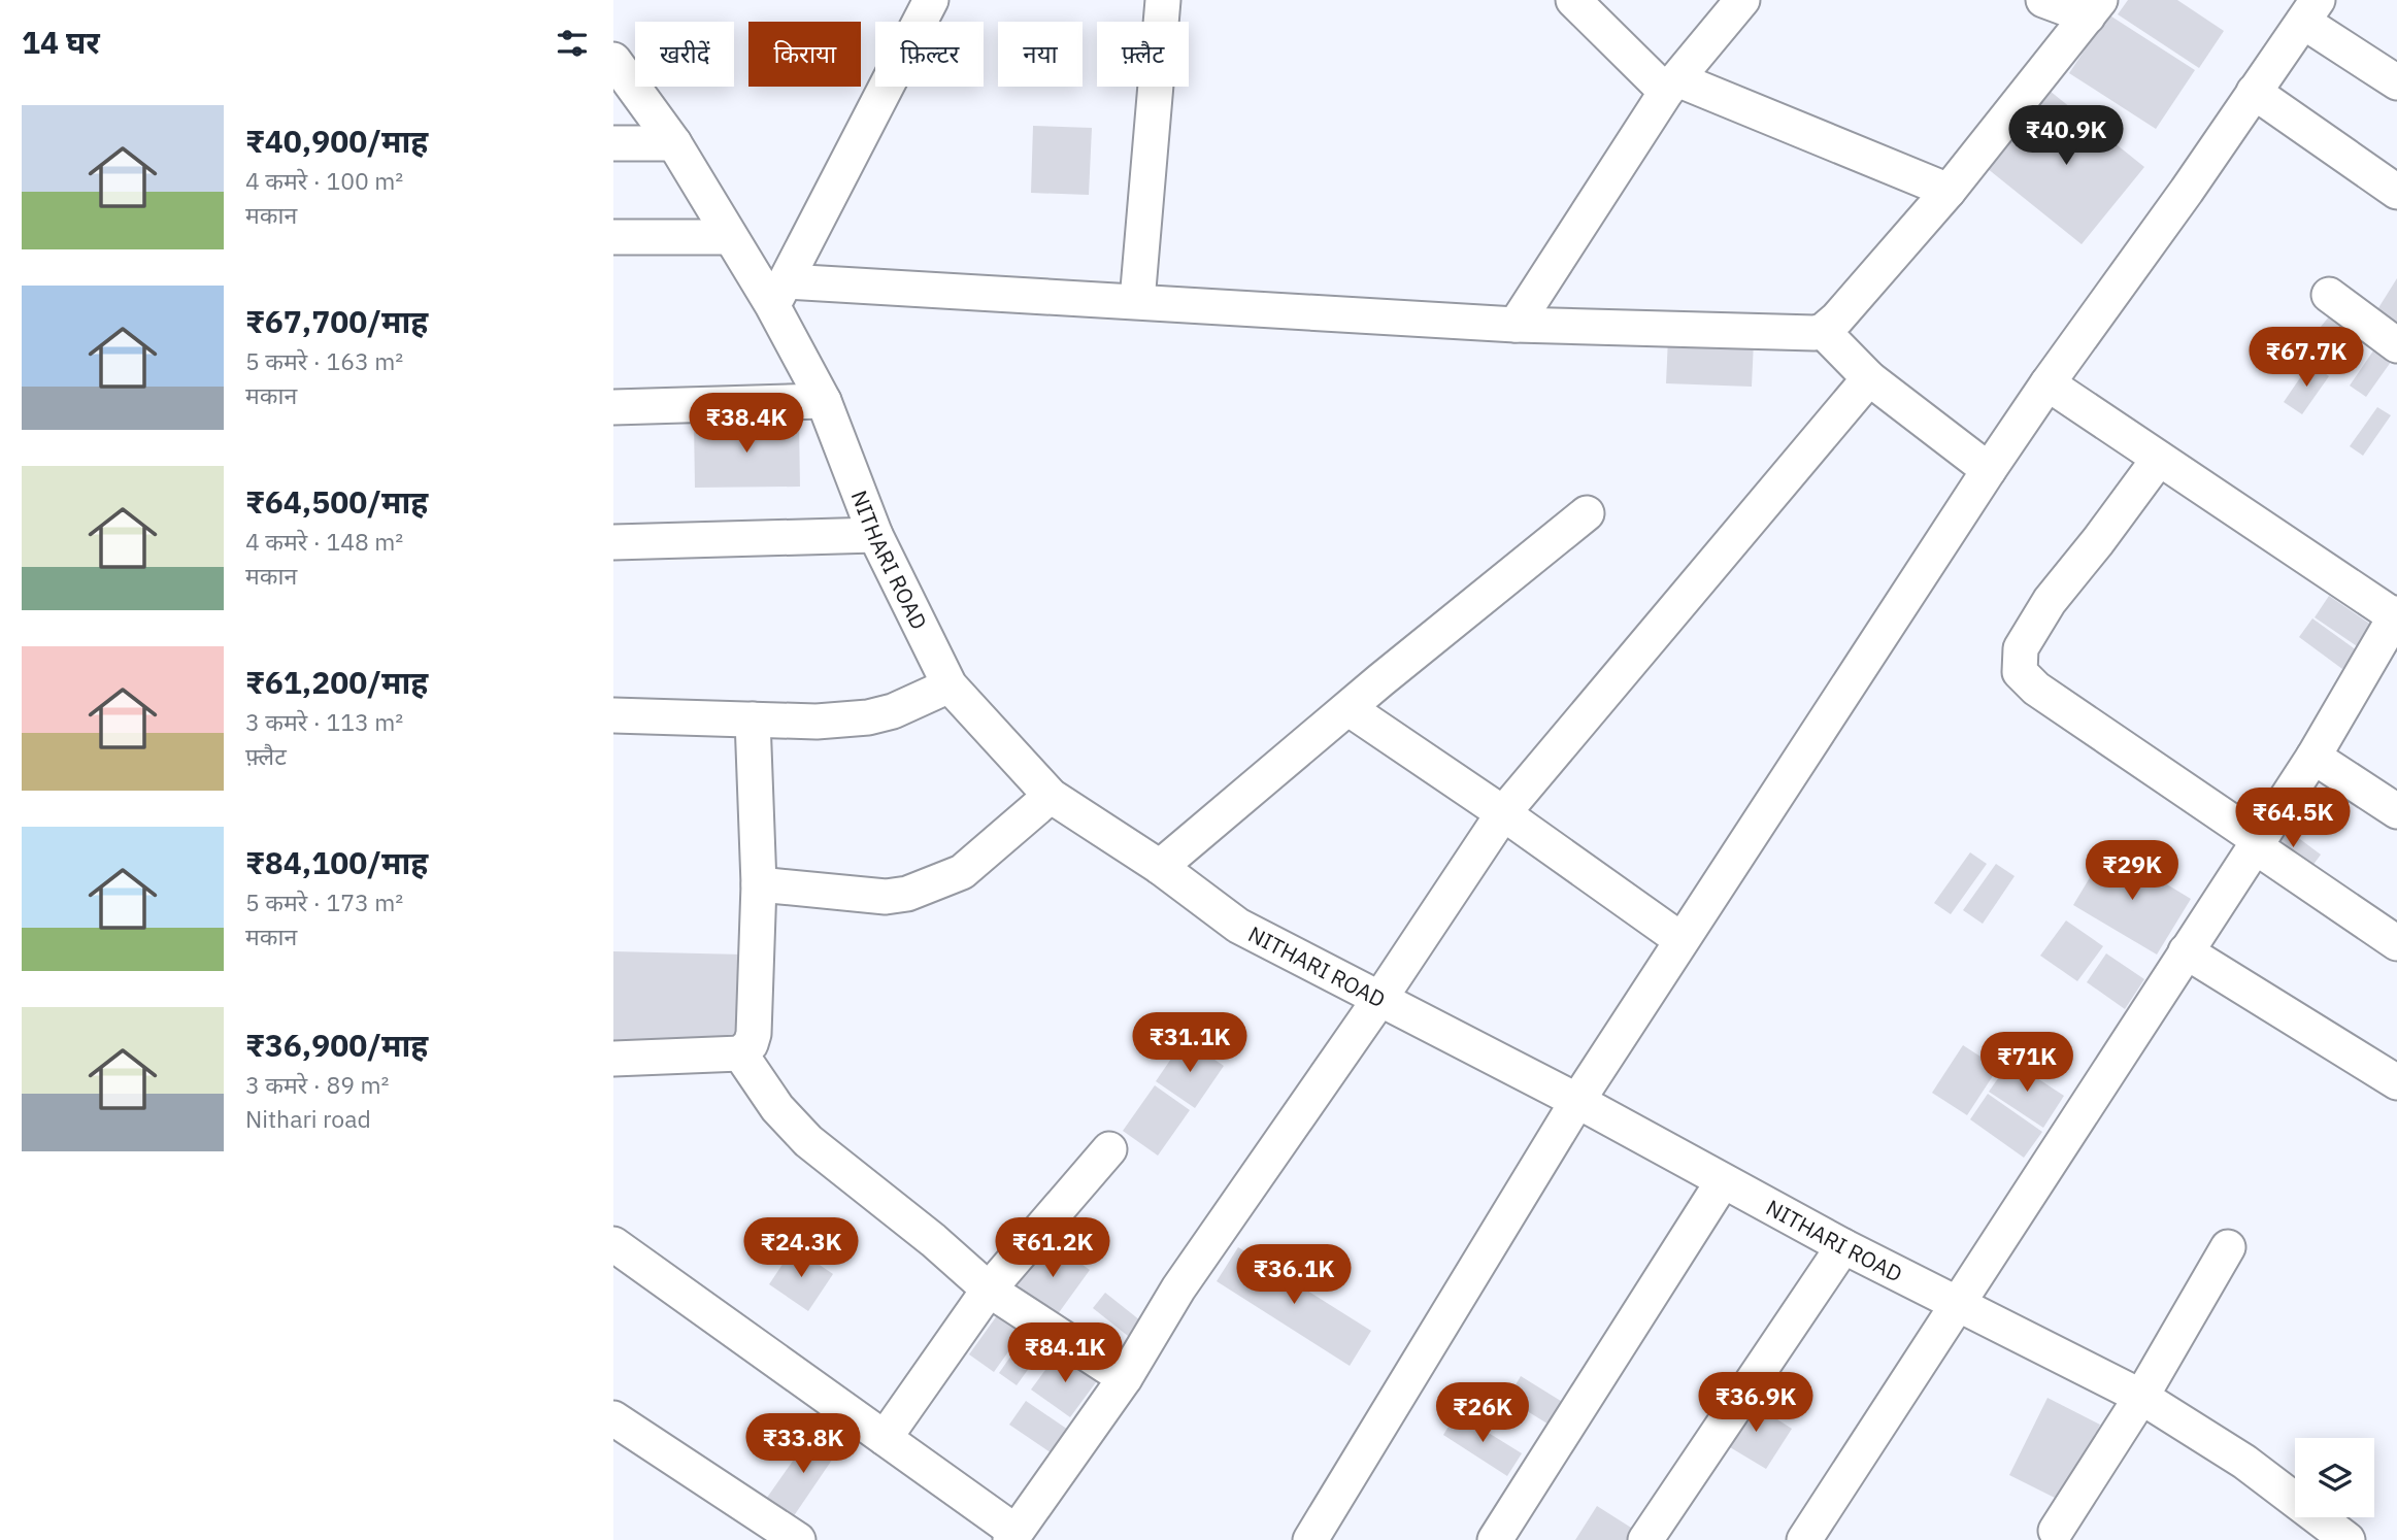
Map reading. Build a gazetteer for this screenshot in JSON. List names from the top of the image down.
{
  "streets": {
    "street": ["NITHARI ROAD"]
  },
  "page": {
    "heading": "14 घर",
    "chip": [
      "खरीदें",
      "किराया",
      "फ़िल्टर",
      "नया",
      "फ़्लैट"
    ],
    "list": [
      {
        "name": "₹40,900/माह",
        "note": "4 कमरे · 100 m² · मकान"
      },
      {
        "name": "₹67,700/माह",
        "note": "5 कमरे · 163 m² · मकान"
      },
      {
        "name": "₹64,500/माह",
        "note": "4 कमरे · 148 m² · मकान"
      },
      {
        "name": "₹61,200/माह",
        "note": "3 कमरे · 113 m² · फ़्लैट"
      },
      {
        "name": "₹84,100/माह",
        "note": "5 कमरे · 173 m² · मकान"
      },
      {
        "name": "₹36,900/माह",
        "note": "3 कमरे · 89 m² · Nithari road"
      }
    ],
    "price": [
      "₹40.9K",
      "₹67.7K",
      "₹38.4K",
      "₹64.5K",
      "₹29K",
      "₹31.1K",
      "₹71K",
      "₹24.3K",
      "₹61.2K",
      "₹36.1K",
      "₹84.1K",
      "₹36.9K",
      "₹26K",
      "₹33.8K"
    ]
  }
}
